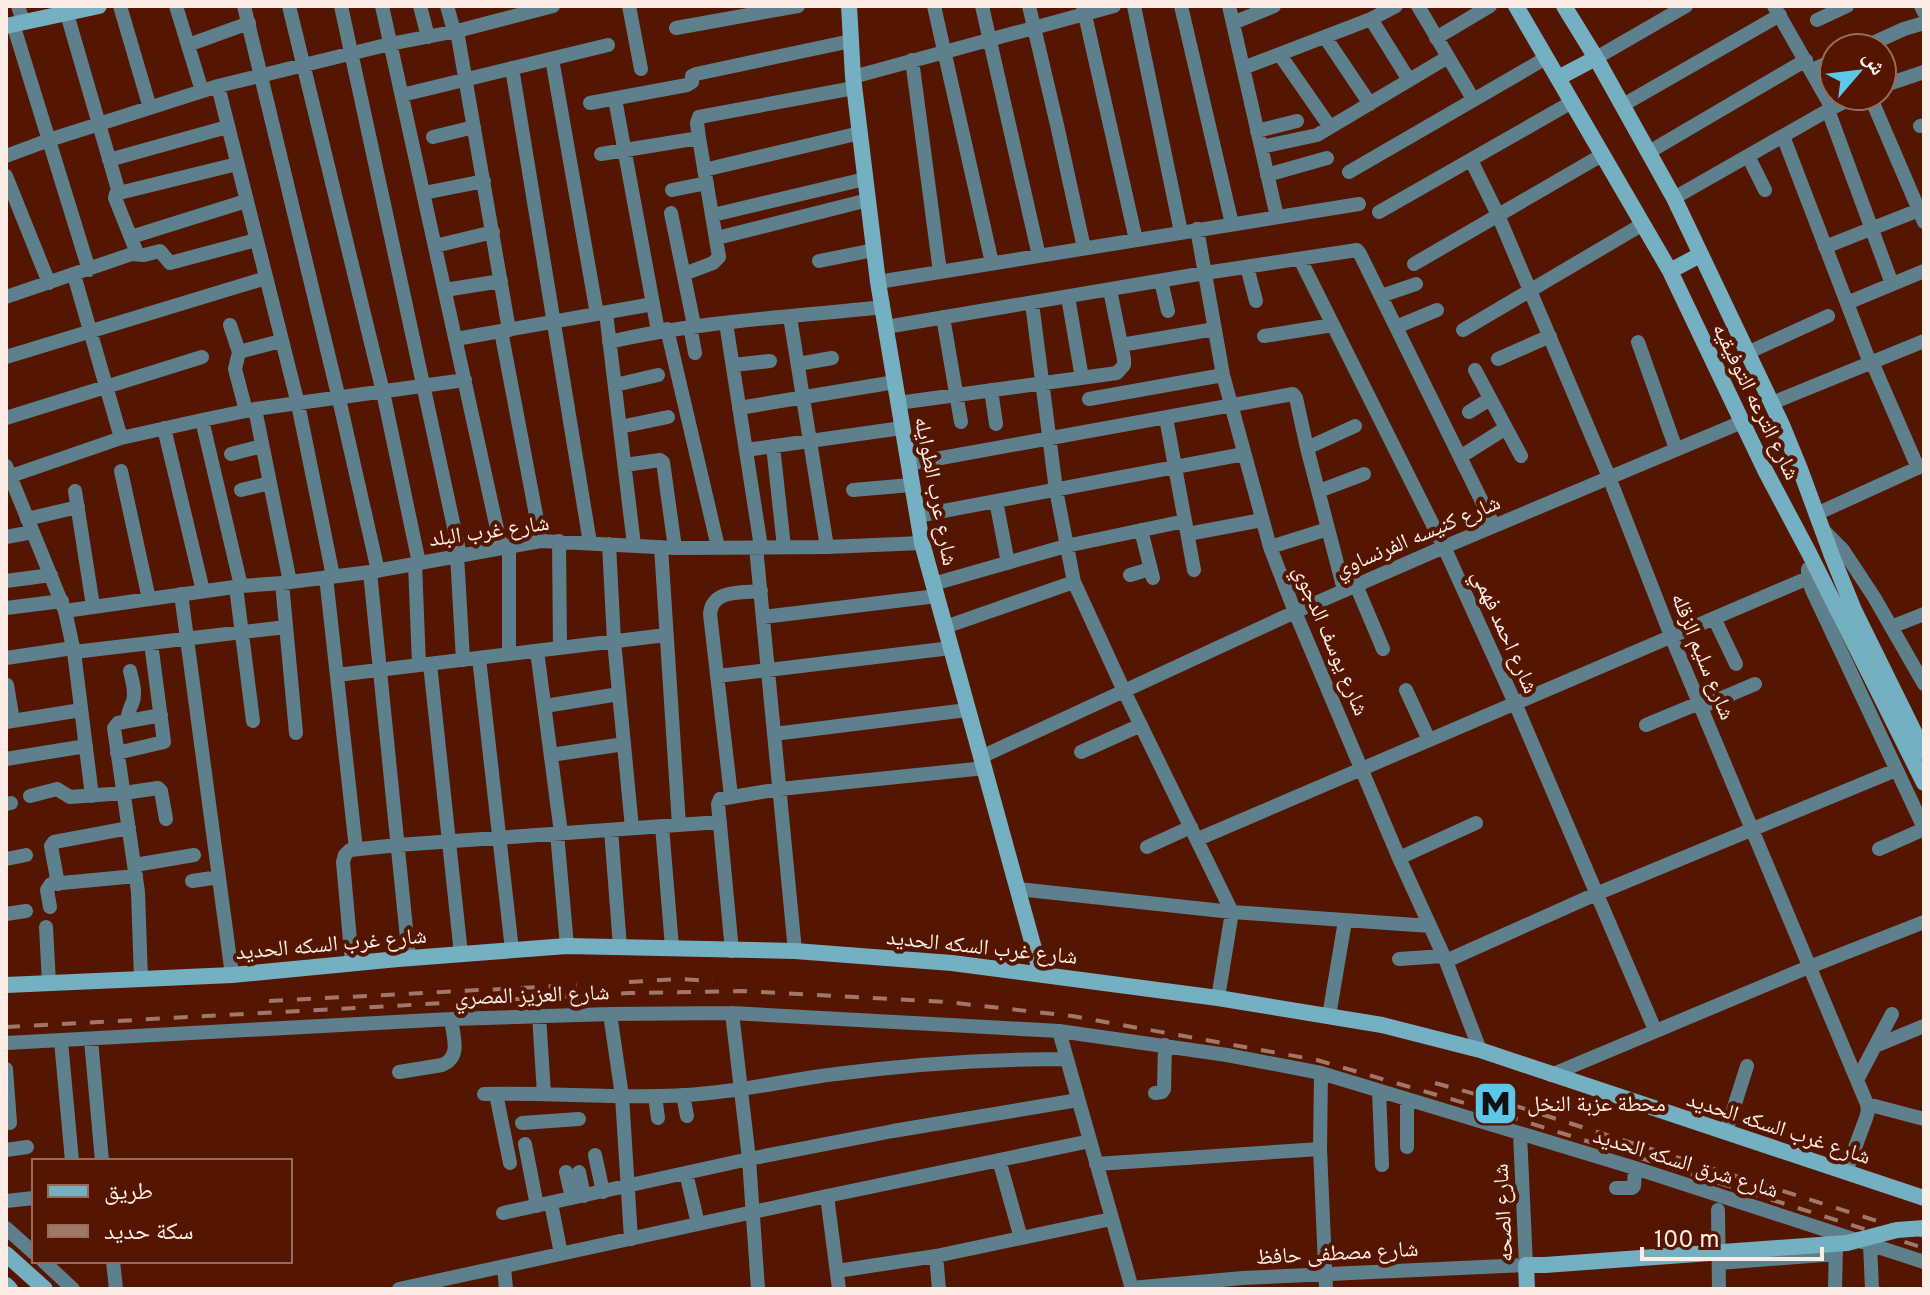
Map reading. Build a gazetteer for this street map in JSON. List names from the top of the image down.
{
  "streets": {
    "street": [
      "شارع الترعه التوفيقيه",
      "شارع عرب الطوايله",
      "شارع غرب البلد",
      "شارع كنيسه الفرنساوي",
      "شارع احمد فهمي",
      "شارع يوسف الدجوي",
      "شارع سليم الزقله",
      "شارع غرب السكه الحديد",
      "شارع العزيز المصري",
      "شارع شرق السكه الحديد",
      "شارع الصحه",
      "شارع مصطفى حافظ"
    ]
  },
  "crossings": [
    ["شارع الترعه التوفيقيه", "شارع كنيسه الفرنساوي"],
    ["شارع عرب الطوايله", "شارع غرب البلد"],
    ["شارع عرب الطوايله", "شارع كنيسه الفرنساوي"],
    ["شارع عرب الطوايله", "شارع غرب السكه الحديد"],
    ["شارع كنيسه الفرنساوي", "شارع احمد فهمي"],
    ["شارع كنيسه الفرنساوي", "شارع يوسف الدجوي"],
    ["شارع كنيسه الفرنساوي", "شارع سليم الزقله"],
    ["شارع يوسف الدجوي", "شارع غرب السكه الحديد"],
    ["شارع العزيز المصري", "شارع شرق السكه الحديد"],
    ["شارع شرق السكه الحديد", "شارع الصحه"],
    ["شارع الصحه", "شارع مصطفى حافظ"]
  ],
  "places": {
    "metro station": ["محطة عزبة النخل"]
  },
  "legend": ["طريق", "سكة حديد"],
  "scale_bar": "100 m",
  "north": "top right"
}
